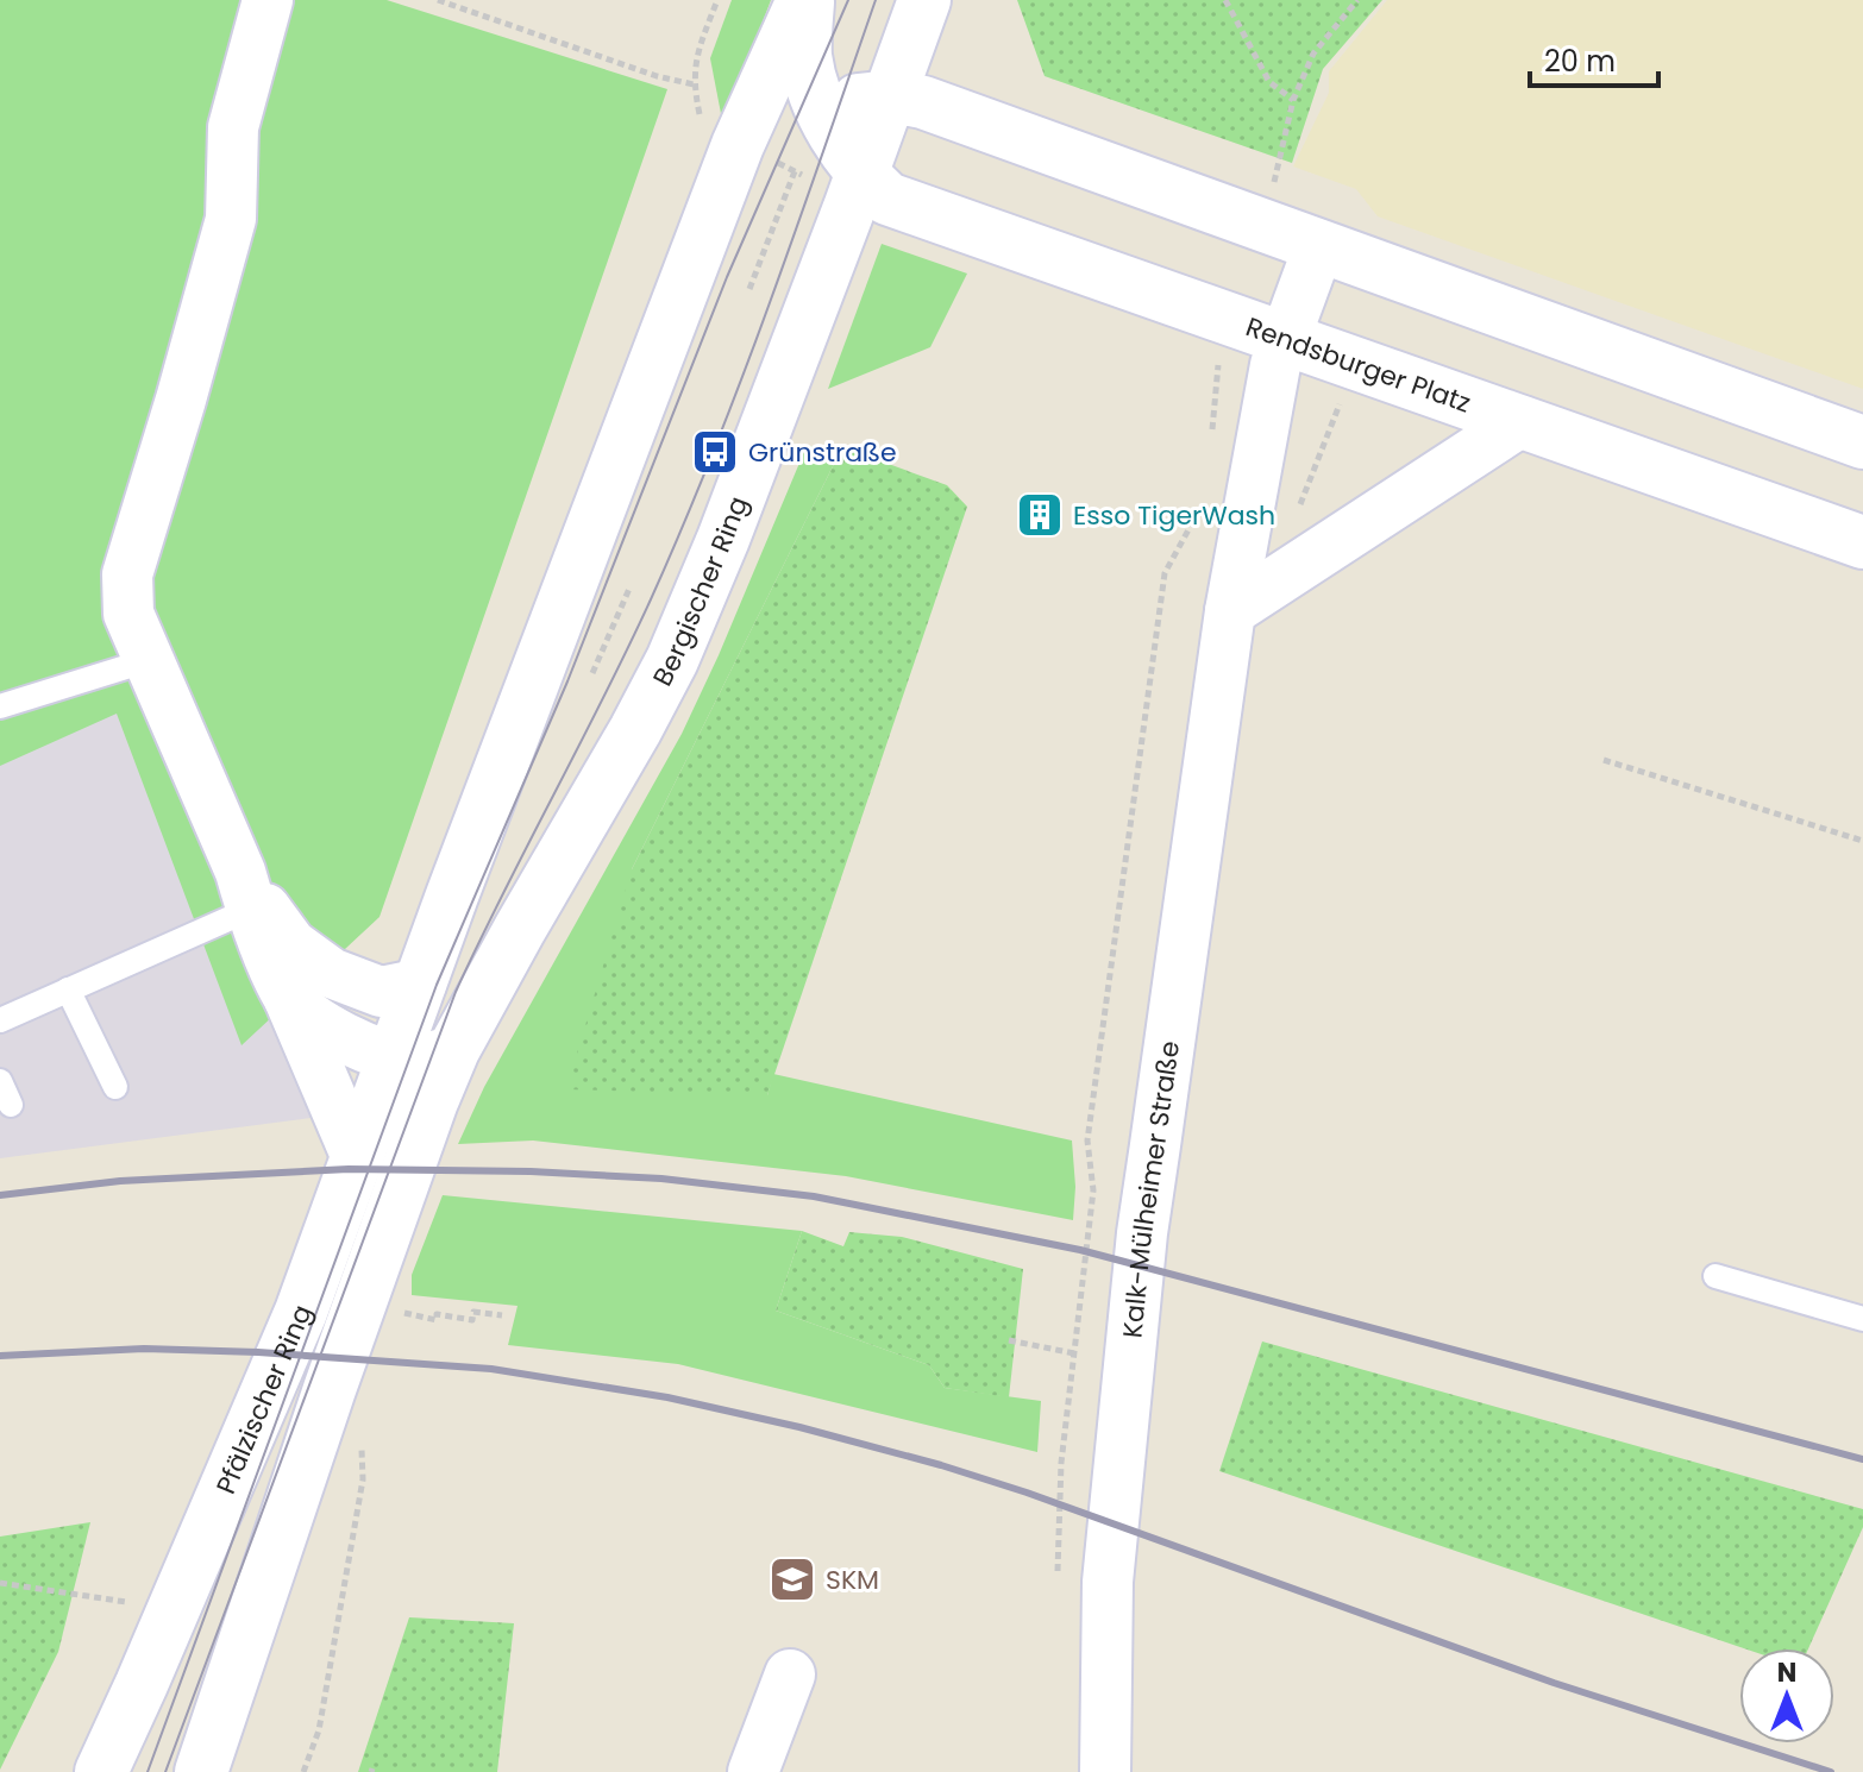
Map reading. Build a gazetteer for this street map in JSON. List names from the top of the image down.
{
  "streets": {
    "main road": ["Rendsburger Platz", "Bergischer Ring", "Pfälzischer Ring"],
    "street": ["Kalk-Mülheimer Straße"]
  },
  "crossings": [
    ["Rendsburger Platz", "Bergischer Ring"],
    ["Rendsburger Platz", "Kalk-Mülheimer Straße"],
    ["Bergischer Ring", "Pfälzischer Ring"]
  ],
  "places": {
    "bus stop": ["Grünstraße"],
    "building": ["Esso TigerWash"],
    "school or university": ["SKM"]
  },
  "scale_bar": "20 m",
  "north": "top"
}
